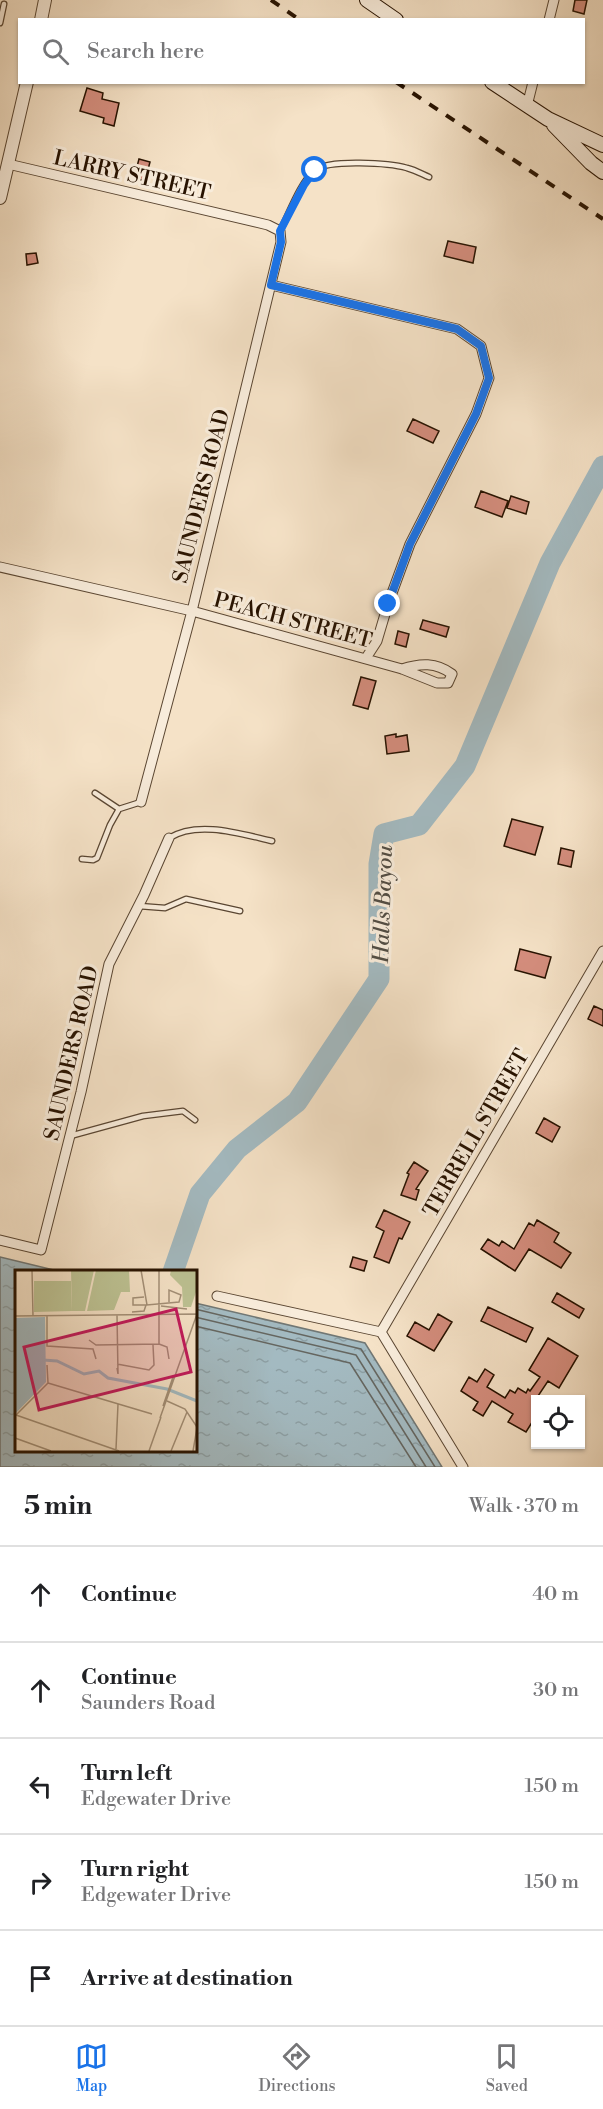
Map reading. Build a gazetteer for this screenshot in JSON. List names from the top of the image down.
{
  "streets": {
    "street": [
      "LARRY STREET",
      "SAUNDERS ROAD",
      "PEACH STREET",
      "TERRELL STREET"
    ]
  },
  "crossings": [
    ["LARRY STREET", "SAUNDERS ROAD"],
    ["SAUNDERS ROAD", "PEACH STREET"]
  ],
  "water": ["Halls Bayou"],
  "page": {
    "search": "Search here",
    "heading": ["5 min", "Walk · 370 m"],
    "list": [
      ["Continue", "40 m"],
      ["Continue", "Saunders Road", "30 m"],
      ["Turn left", "Edgewater Drive", "150 m"],
      ["Turn right", "Edgewater Drive", "150 m"],
      "Arrive at destination"
    ],
    "nav": ["Map", "Directions", "Saved"]
  }
}
